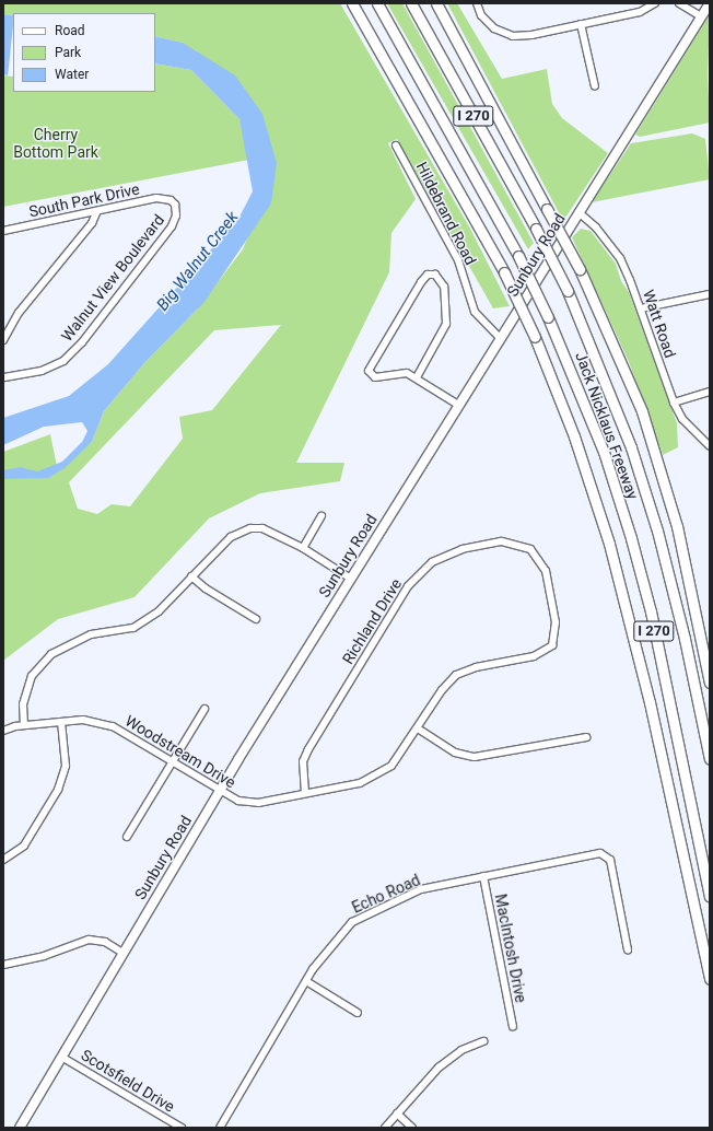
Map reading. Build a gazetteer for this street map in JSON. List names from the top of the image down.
{
  "streets": {
    "highway": ["I 270", "Jack Nicklaus Freeway"],
    "main road": ["Sunbury Road"],
    "street": [
      "South Park Drive",
      "Hildebrand Road",
      "Walnut View Boulevard",
      "Watt Road",
      "Richland Drive",
      "Woodstream Drive",
      "Echo Road",
      "MacIntosh Drive",
      "Scotsfield Drive"
    ]
  },
  "crossings": [
    ["South Park Drive", "Walnut View Boulevard"],
    ["Hildebrand Road", "Sunbury Road"],
    ["Sunbury Road", "Watt Road"],
    ["Sunbury Road", "Woodstream Drive"],
    ["Sunbury Road", "Scotsfield Drive"],
    ["Richland Drive", "Woodstream Drive"],
    ["Echo Road", "MacIntosh Drive"]
  ],
  "water": ["Big Walnut Creek"],
  "parks": ["Cherry Bottom Park"],
  "legend": ["Road", "Park", "Water"]
}
